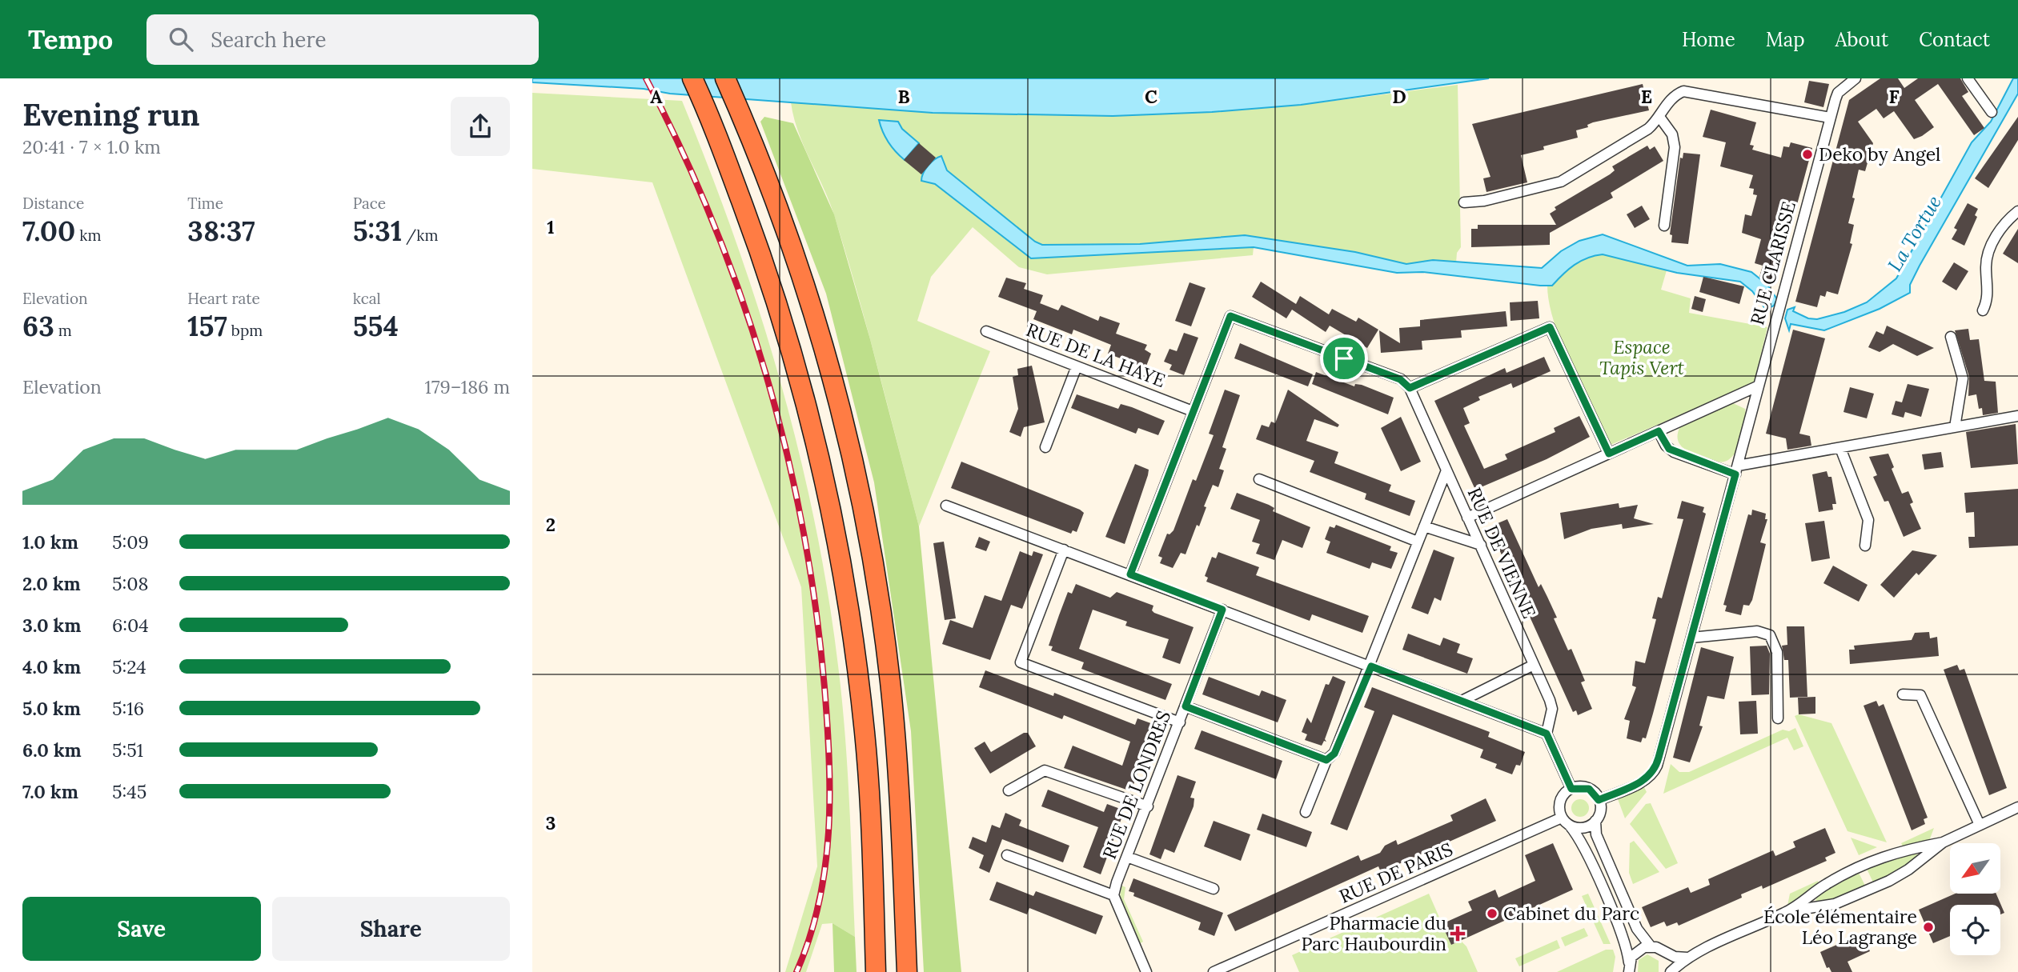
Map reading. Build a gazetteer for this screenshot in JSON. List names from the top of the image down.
{
  "streets": {
    "street": [
      "RUE CLARISSE",
      "RUE DE LA HAYE",
      "RUE DE VIENNE",
      "RUE DE LONDRES",
      "RUE DE PARIS"
    ]
  },
  "crossings": [
    ["RUE CLARISSE", "RUE DE PARIS"]
  ],
  "water": ["La Tortue"],
  "parks": ["Espace Tapis Vert"],
  "places": {
    "other": ["Deko by Angel", "Cabinet du Parc", "École élémentaire Léo Lagrange"],
    "health": ["Pharmacie du Parc Haubourdin"]
  },
  "north": "bottom left",
  "page": {
    "header": "Tempo",
    "search": "Search here",
    "nav": [
      "Home",
      "Map",
      "About",
      "Contact"
    ],
    "heading": ["Evening run", "20:41 · 7 × 1.0 km"],
    "stats": [
      ["Distance", "7.00 km"],
      ["Time", "38:37"],
      ["Pace", "5:31 /km"],
      ["Elevation", "63 m"],
      ["Heart rate", "157 bpm"],
      ["kcal", "554"]
    ],
    "chart": ["Elevation", "179–186 m"],
    "list": [
      {
        "name": "1.0 km",
        "note": "5:09"
      },
      {
        "name": "2.0 km",
        "note": "5:08"
      },
      {
        "name": "3.0 km",
        "note": "6:04"
      },
      {
        "name": "4.0 km",
        "note": "5:24"
      },
      {
        "name": "5.0 km",
        "note": "5:16"
      },
      {
        "name": "6.0 km",
        "note": "5:51"
      },
      {
        "name": "7.0 km",
        "note": "5:45"
      }
    ],
    "buttons": ["Save", "Share"]
  },
  "grid": {
    "columns": [
      "A",
      "B",
      "C",
      "D",
      "E",
      "F"
    ],
    "rows": ["1", "2", "3"]
  }
}
